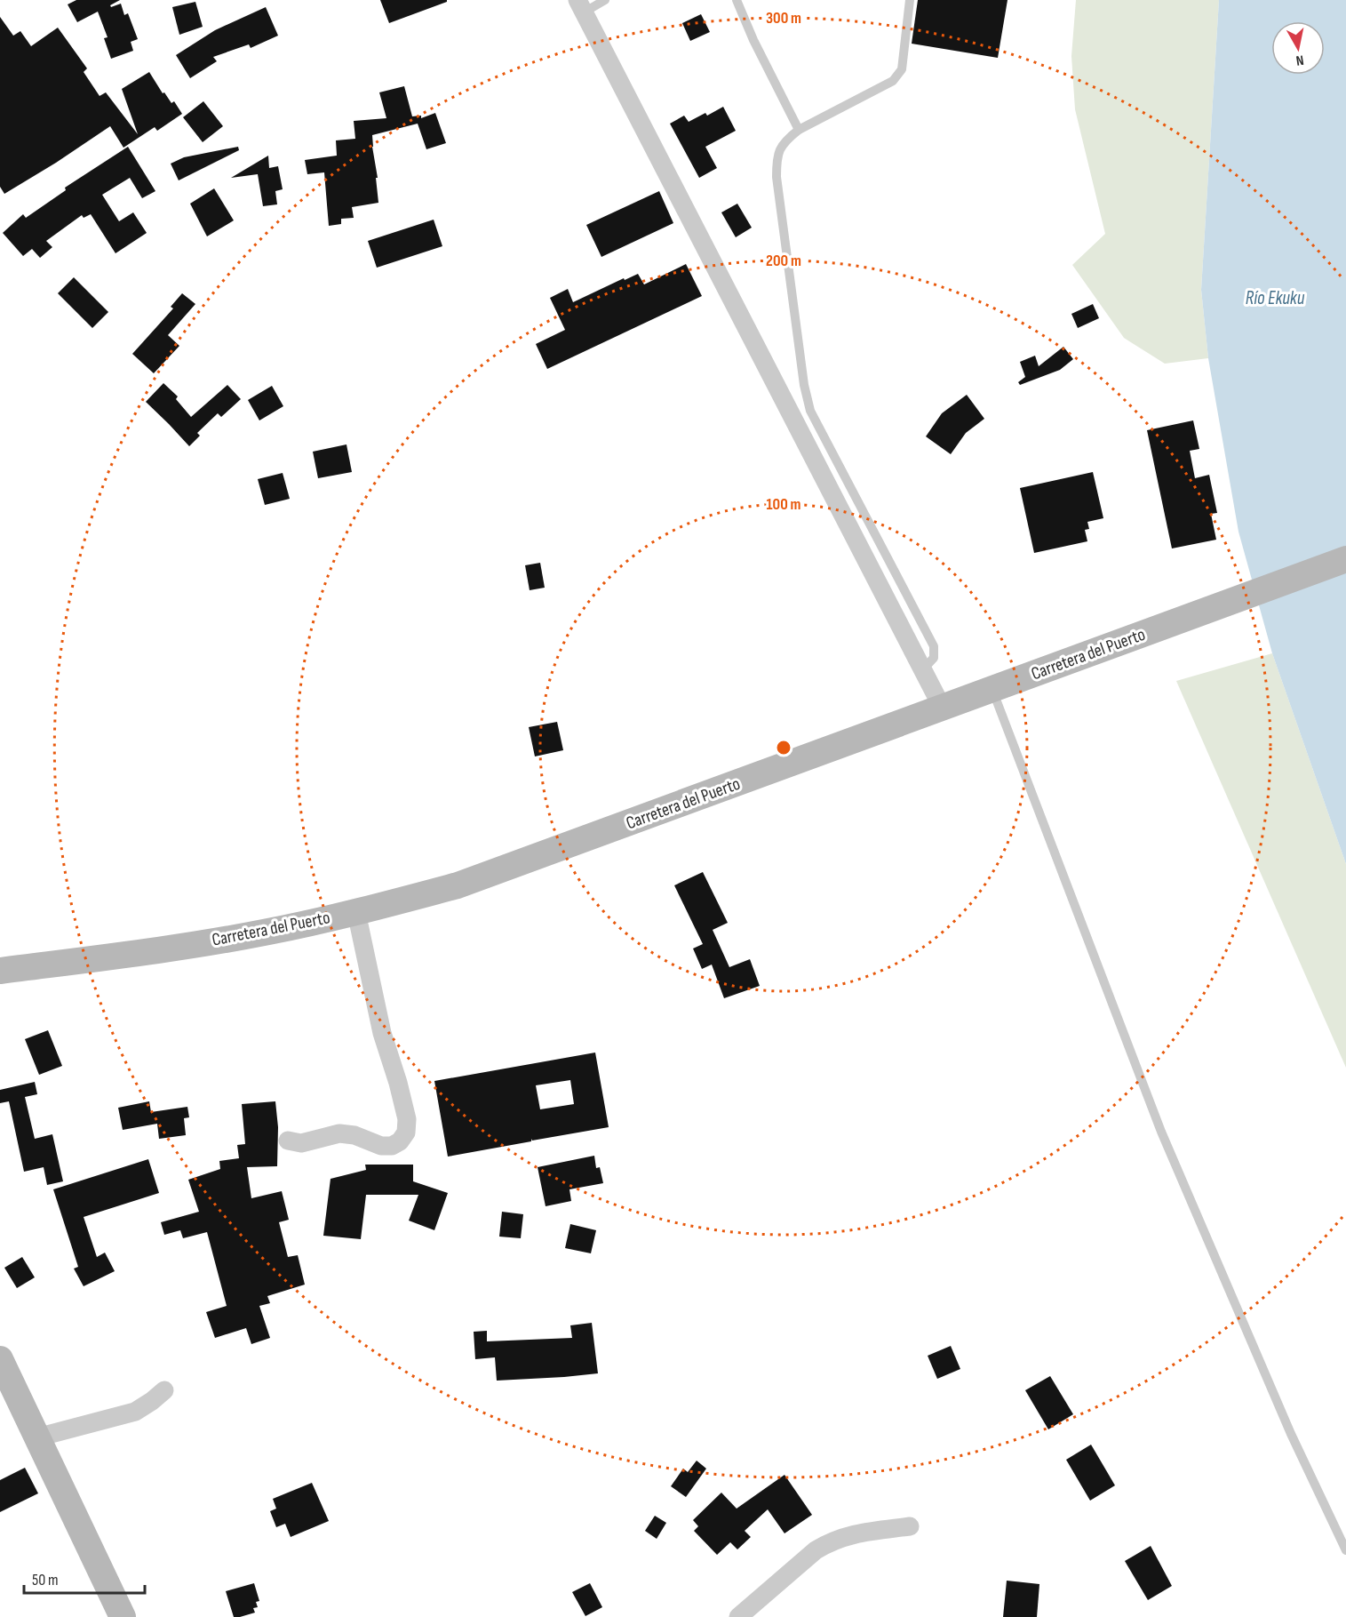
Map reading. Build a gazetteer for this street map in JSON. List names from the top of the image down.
{
  "streets": {
    "main road": ["Carretera del Puerto"]
  },
  "water": ["Río Ekuku"],
  "scale_bar": "50 m",
  "north": "bottom",
  "rings": ["300 m", "200 m", "100 m"]
}
